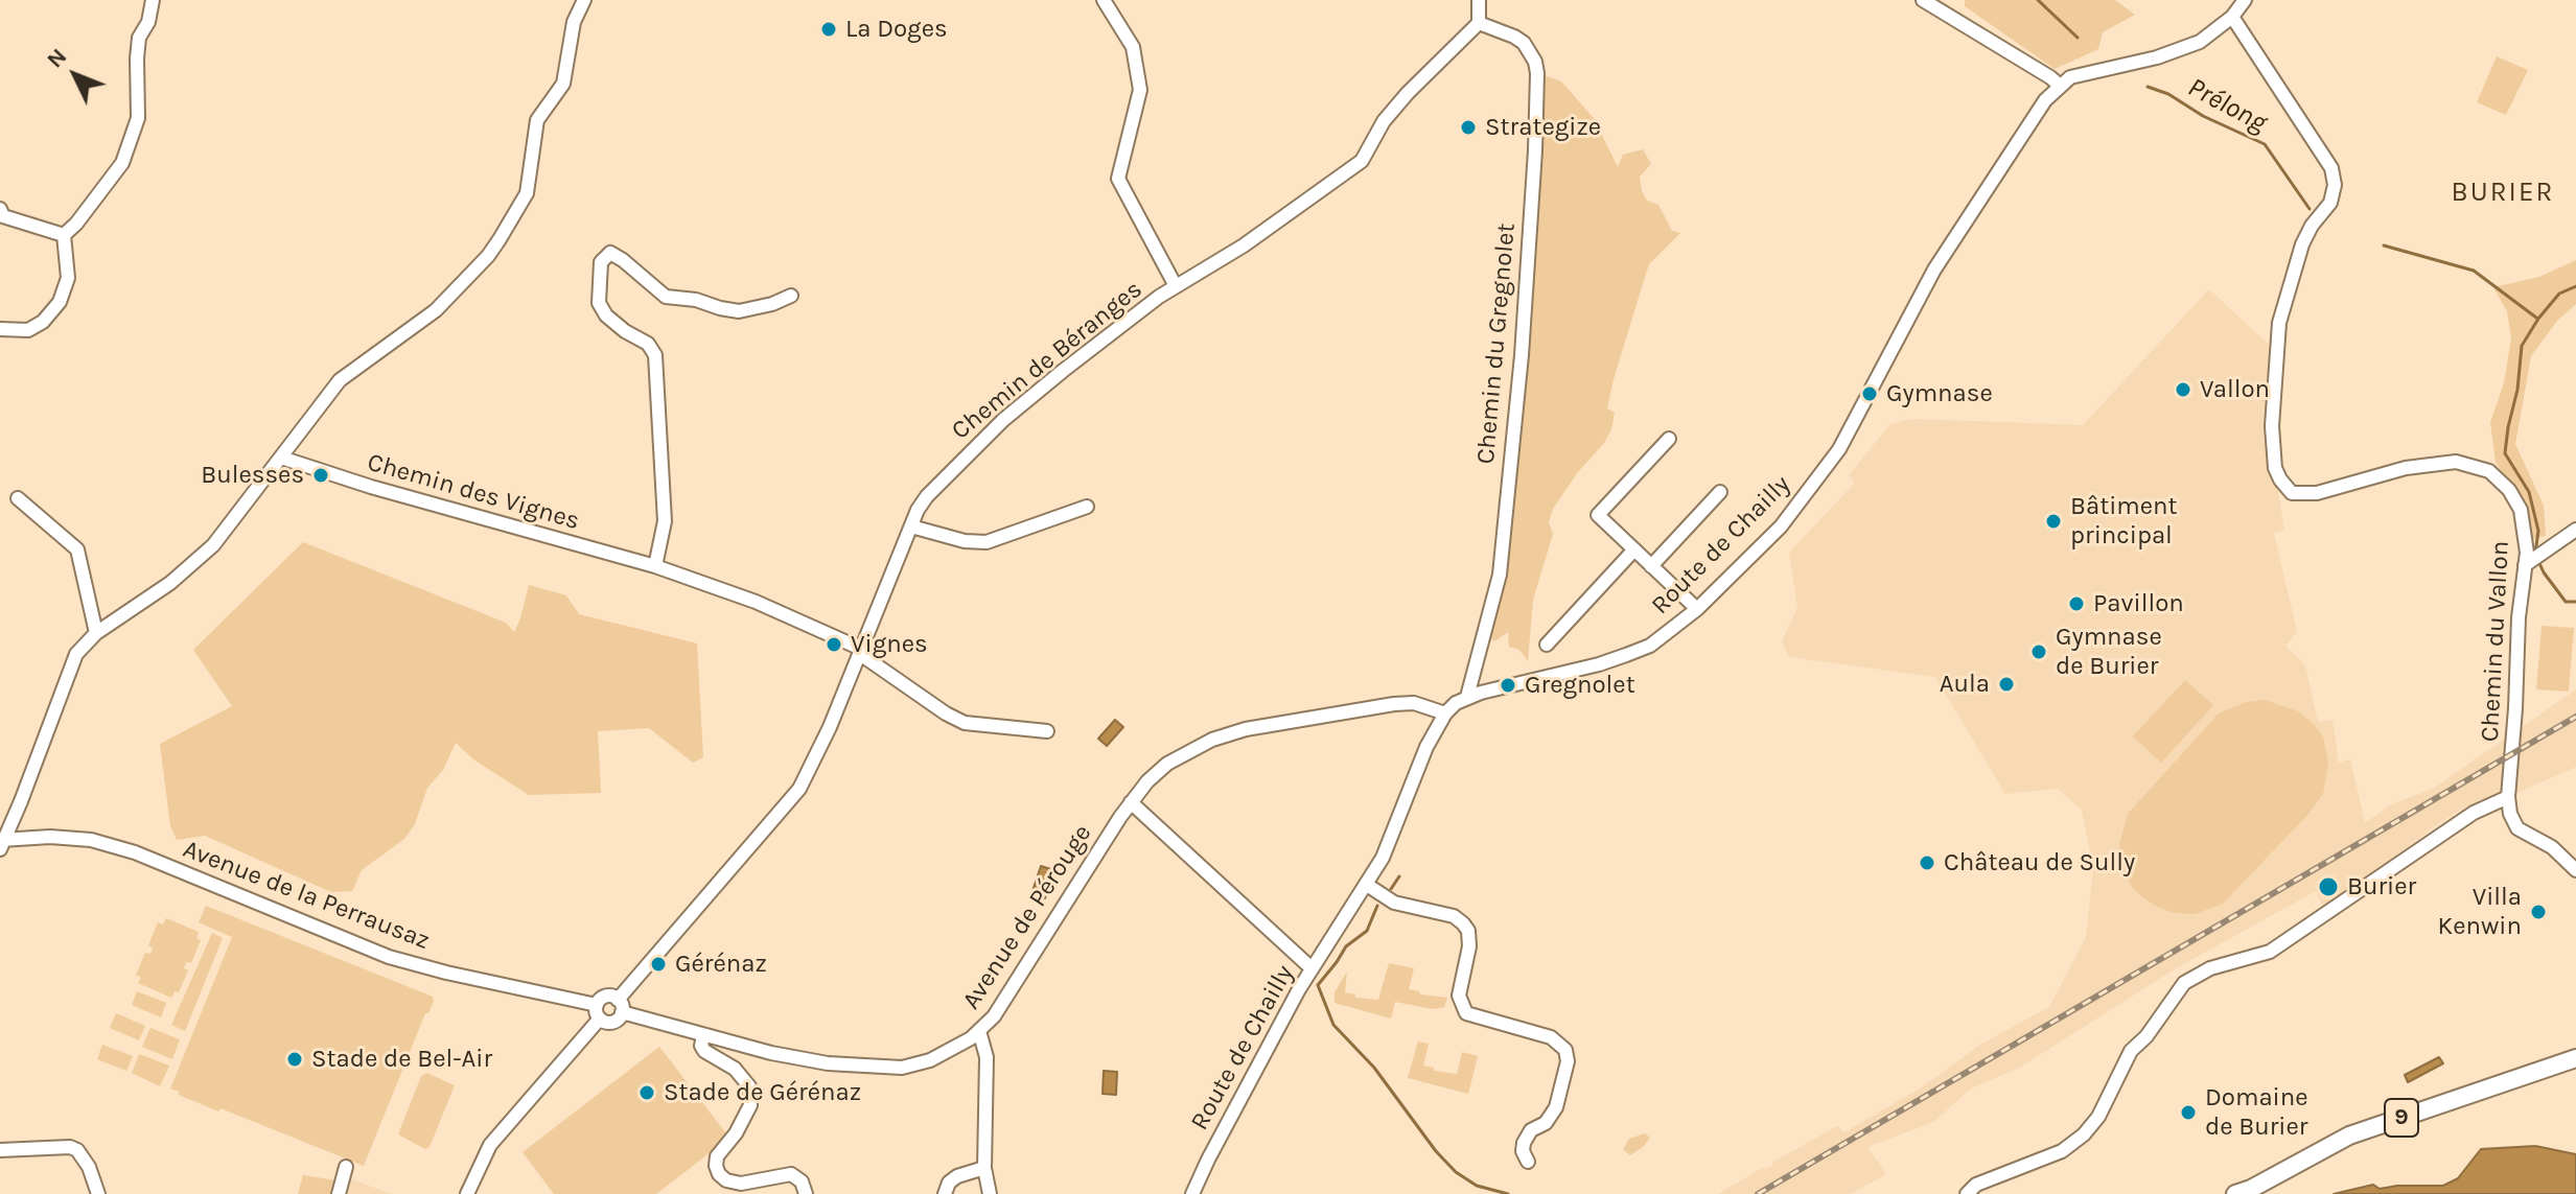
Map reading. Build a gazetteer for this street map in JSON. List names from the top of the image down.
{
  "streets": {
    "main road": ["9"],
    "street": [
      "Chemin du Gregnolet",
      "Chemin de Béranges",
      "Chemin des Vignes",
      "Route de Chailly",
      "Chemin du Vallon",
      "Avenue de la Perrausaz",
      "Avenue de Pérouge"
    ]
  },
  "crossings": [
    ["Chemin du Gregnolet", "Chemin de Béranges"],
    ["Chemin du Gregnolet", "Route de Chailly"],
    ["Chemin de Béranges", "Chemin des Vignes"],
    ["Chemin de Béranges", "Avenue de Pérouge"],
    ["Route de Chailly", "Chemin du Vallon"],
    ["Route de Chailly", "Avenue de Pérouge"]
  ],
  "districts": ["BURIER"],
  "water": ["Prélong"],
  "places": [
    "La Doges",
    "Strategize",
    "Vallon",
    "Gymnase",
    "Bulesses",
    "Bâtiment principal",
    "Pavillon",
    "Vignes",
    "Gymnase de Burier",
    "Aula",
    "Gregnolet",
    "Château de Sully",
    "Burier",
    "Villa Kenwin",
    "Gérénaz",
    "Stade de Bel-Air",
    "Stade de Gérénaz",
    "Domaine de Burier"
  ],
  "north": "top left"
}
